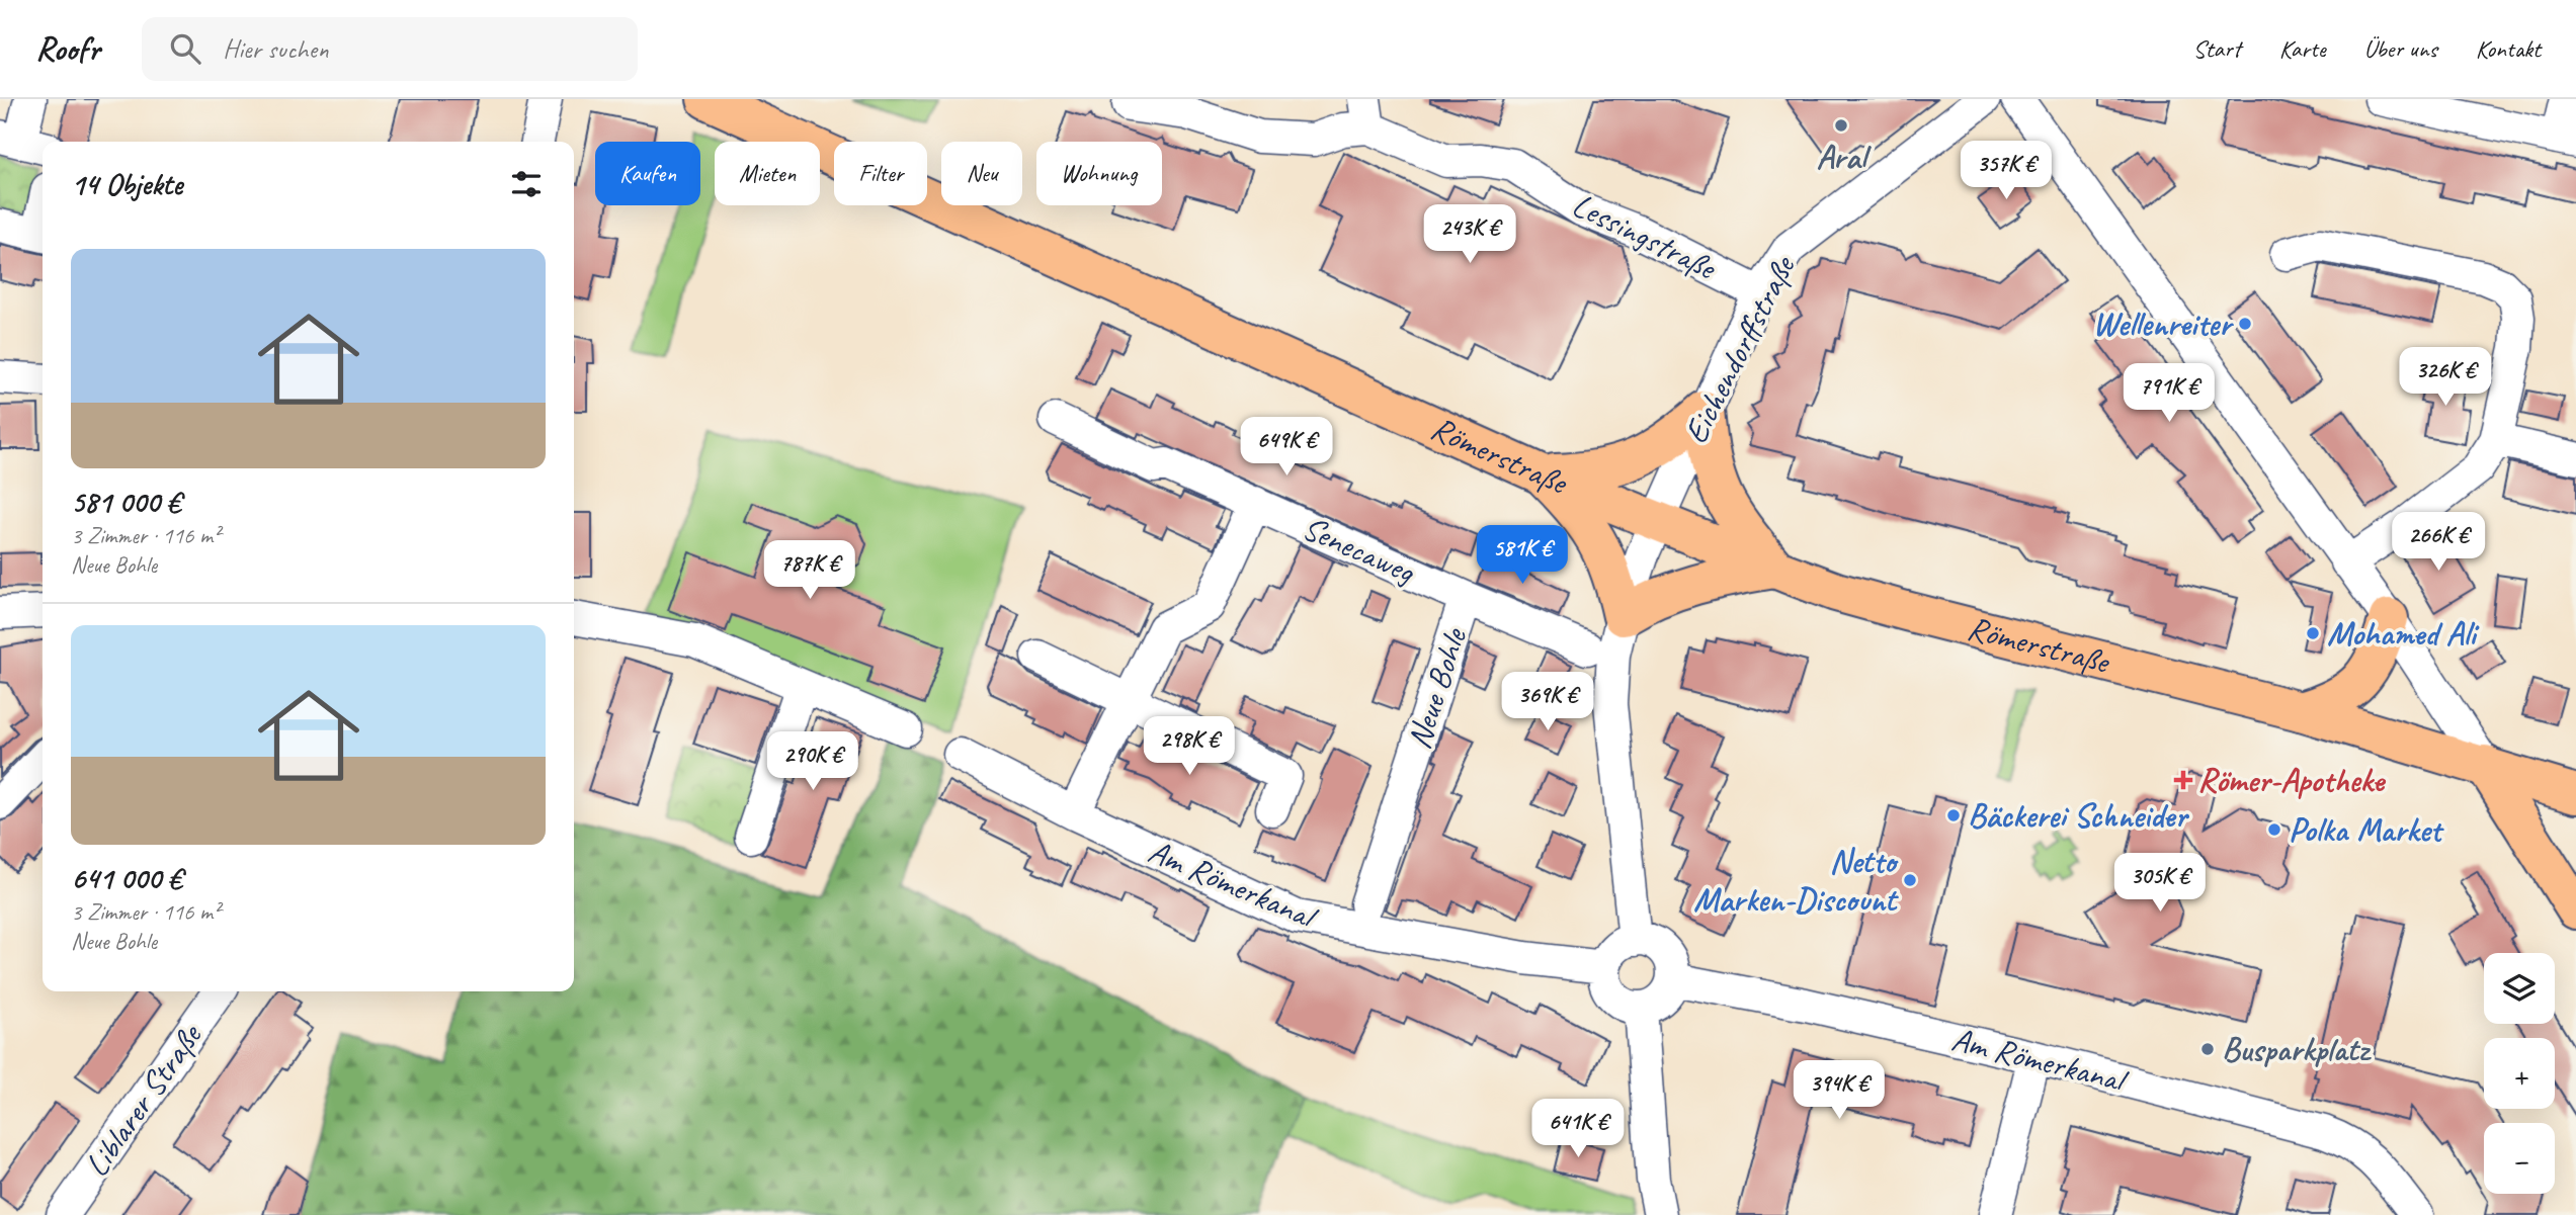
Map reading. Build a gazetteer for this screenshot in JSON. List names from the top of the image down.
{
  "streets": {
    "main road": ["Römerstraße"],
    "street": [
      "Lessingstraße",
      "Eichendorffstraße",
      "Senecaweg",
      "Neue Bohle",
      "Am Römerkanal",
      "Liblarer Straße"
    ]
  },
  "crossings": [
    ["Lessingstraße", "Eichendorffstraße"],
    ["Eichendorffstraße", "Römerstraße"],
    ["Senecaweg", "Neue Bohle"]
  ],
  "places": {
    "other": [
      "Aral",
      "Wellenreiter",
      "Mohamed Ali",
      "Bäckerei Schneider",
      "Polka Market",
      "Netto Marken-Discount",
      "Busparkplatz"
    ],
    "health": ["Römer-Apotheke"]
  },
  "page": {
    "header": "Roofr",
    "search": "Hier suchen",
    "nav": [
      "Start",
      "Karte",
      "Über uns",
      "Kontakt"
    ],
    "price": [
      "357K €",
      "243K €",
      "326K €",
      "791K €",
      "649K €",
      "266K €",
      "581K €",
      "787K €",
      "369K €",
      "298K €",
      "290K €",
      "305K €",
      "394K €",
      "641K €"
    ],
    "chip": [
      "Kaufen",
      "Mieten",
      "Filter",
      "Neu",
      "Wohnung"
    ],
    "heading": "14 Objekte",
    "list": [
      {
        "name": "581 000 €",
        "note": "3 Zimmer · 116 m² · Neue Bohle"
      },
      {
        "name": "641 000 €",
        "note": "3 Zimmer · 116 m² · Neue Bohle"
      }
    ],
    "map_buttons": ["+", "−"]
  }
}
